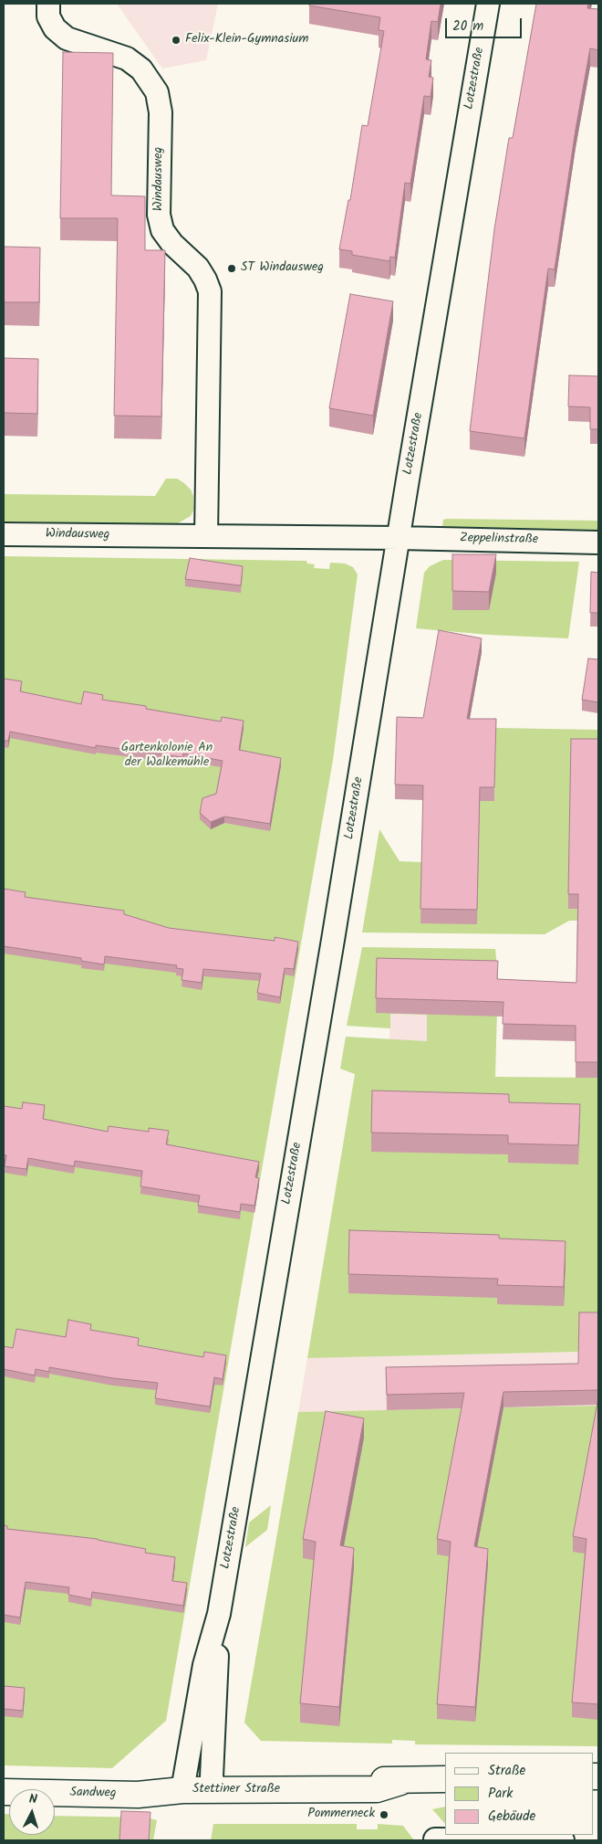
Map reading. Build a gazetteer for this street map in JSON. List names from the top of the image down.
{
  "streets": {
    "street": [
      "Lotzestraße",
      "Windausweg",
      "Zeppelinstraße",
      "Stettiner Straße",
      "Sandweg"
    ]
  },
  "crossings": [
    ["Lotzestraße", "Windausweg"],
    ["Lotzestraße", "Zeppelinstraße"],
    ["Lotzestraße", "Stettiner Straße"],
    ["Lotzestraße", "Sandweg"],
    ["Windausweg", "Zeppelinstraße"],
    ["Stettiner Straße", "Sandweg"]
  ],
  "parks": ["Gartenkolonie An der Walkemühle"],
  "places": ["Felix-Klein-Gymnasium", "ST Windausweg", "Pommerneck"],
  "legend": ["Straße", "Park", "Gebäude"],
  "scale_bar": "20 m",
  "north": "top"
}
